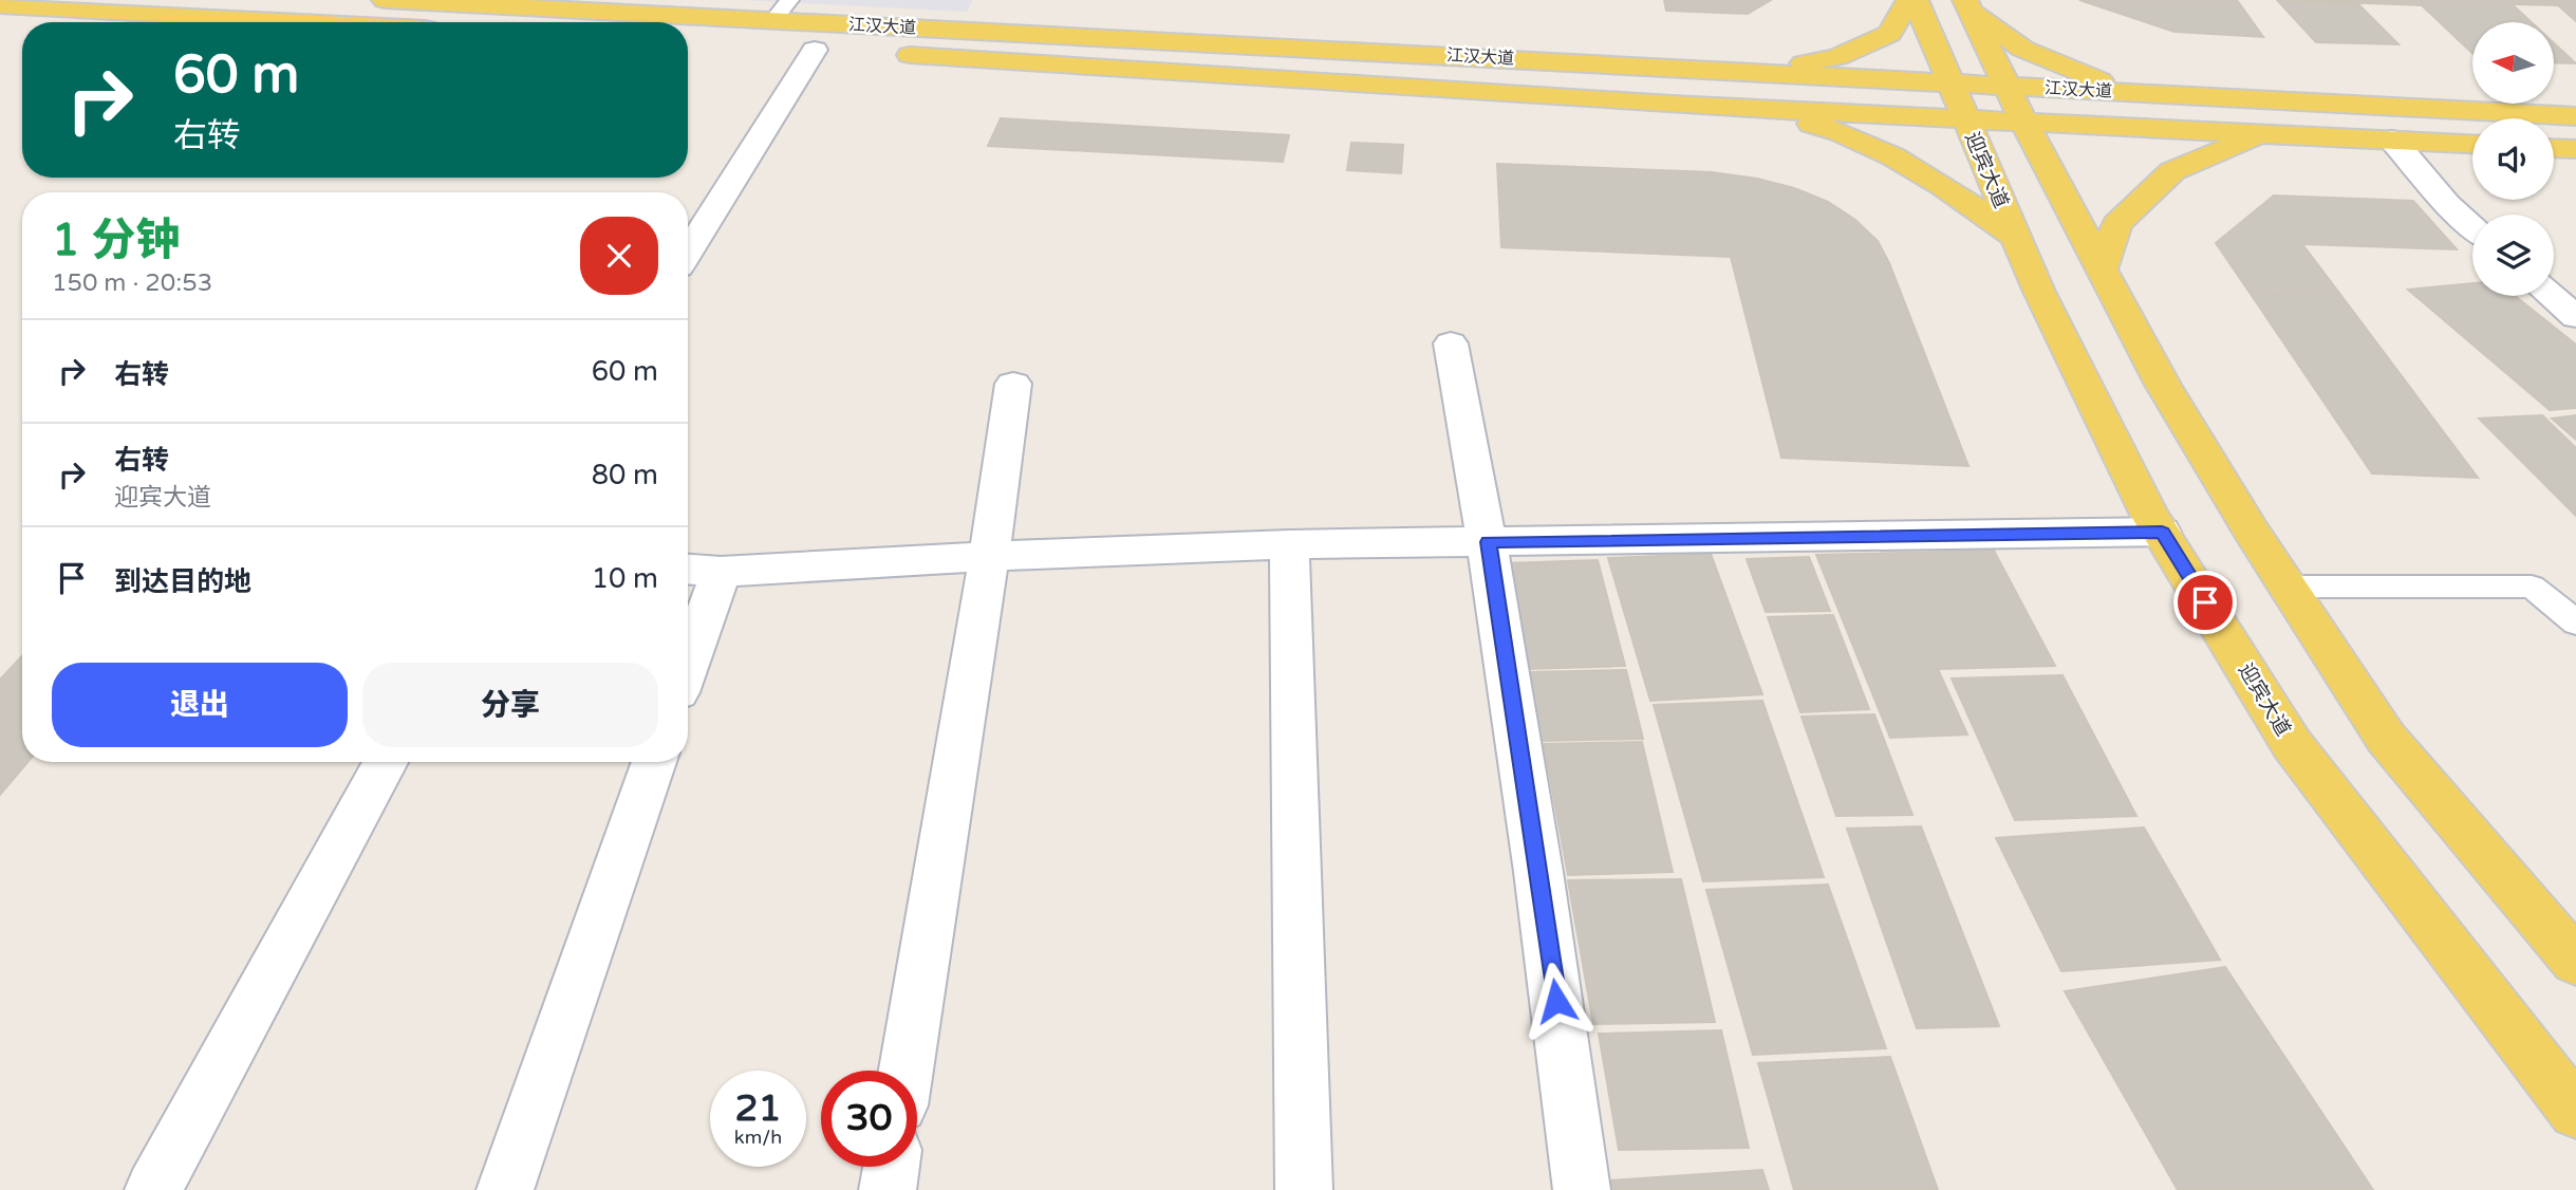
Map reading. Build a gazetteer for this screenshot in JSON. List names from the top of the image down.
{
  "streets": {
    "main road": ["江汉大道", "迎宾大道"]
  },
  "crossings": [
    ["江汉大道", "迎宾大道"]
  ],
  "north": "left",
  "page": {
    "turn": ["60 m", "右转"],
    "heading": ["1 分钟", "150 m · 20:53"],
    "list": [
      {
        "name": "右转",
        "value": "60 m"
      },
      {
        "name": "右转",
        "note": "迎宾大道",
        "value": "80 m"
      },
      {
        "name": "到达目的地",
        "value": "10 m"
      }
    ],
    "buttons": ["退出", "分享"],
    "speed": "21 km/h",
    "limit": "30"
  }
}
